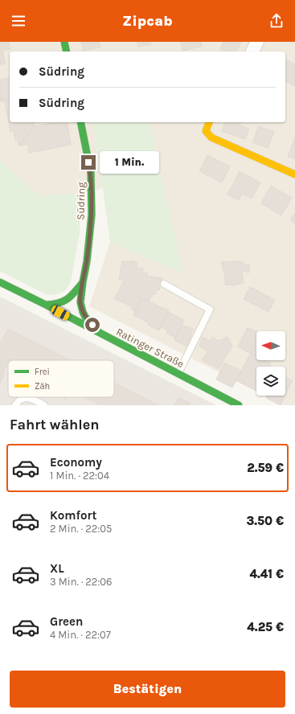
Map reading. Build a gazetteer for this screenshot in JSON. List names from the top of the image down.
{
  "streets": {
    "street": ["Südring", "Ratinger Straße"]
  },
  "crossings": [
    ["Südring", "Ratinger Straße"]
  ],
  "legend": ["Frei", "Zäh"],
  "north": "left",
  "page": {
    "header": "Zipcab",
    "banner": ["Südring", "Südring"],
    "bubble": "1 Min.",
    "heading": "Fahrt wählen",
    "list": [
      {
        "name": "Economy",
        "note": "1 Min. · 22:04",
        "value": "2.59 €"
      },
      {
        "name": "Komfort",
        "note": "2 Min. · 22:05",
        "value": "3.50 €"
      },
      {
        "name": "XL",
        "note": "3 Min. · 22:06",
        "value": "4.41 €"
      },
      {
        "name": "Green",
        "note": "4 Min. · 22:07",
        "value": "4.25 €"
      }
    ],
    "buttons": "Bestätigen"
  }
}
